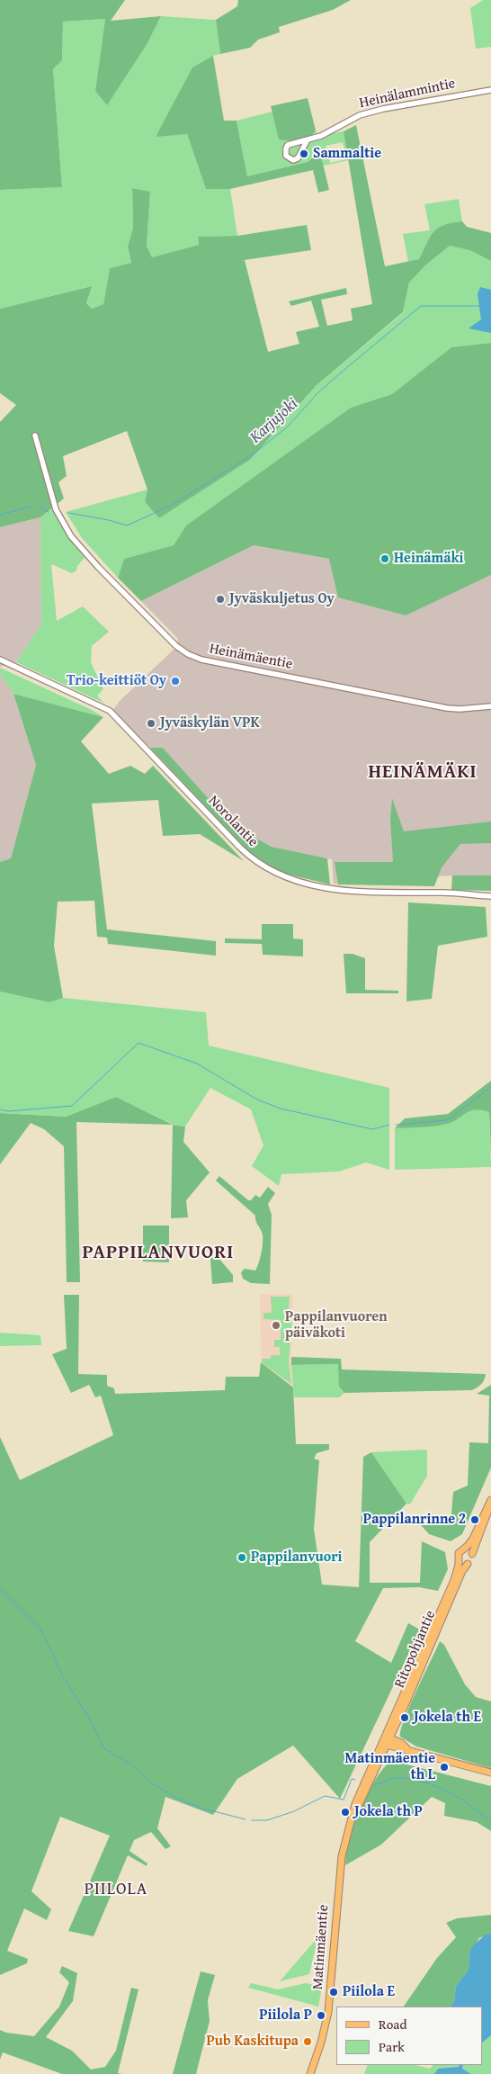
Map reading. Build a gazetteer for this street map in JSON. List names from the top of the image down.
{
  "streets": {
    "main road": ["Ritopohjantie", "Matinmäentie"],
    "street": ["Heinälammintie", "Heinämäentie", "Norolantie"]
  },
  "crossings": [
    ["Ritopohjantie", "Matinmäentie"]
  ],
  "districts": ["HEINÄMÄKI", "PAPPILANVUORI", "PIILOLA"],
  "water": ["Karjujoki"],
  "places": [
    "Sammaltie",
    "Heinämäki",
    "Jyväskuljetus Oy",
    "Trio-keittiöt Oy",
    "Jyväskylän VPK",
    "Pappilanvuoren päiväkoti",
    "Pappilanrinne 2",
    "Pappilanvuori",
    "Jokela th E",
    "Matinmäentie th L",
    "Jokela th P",
    "Piilola E",
    "Piilola P",
    "Pub Kaskitupa"
  ],
  "legend": ["Road", "Park"]
}
